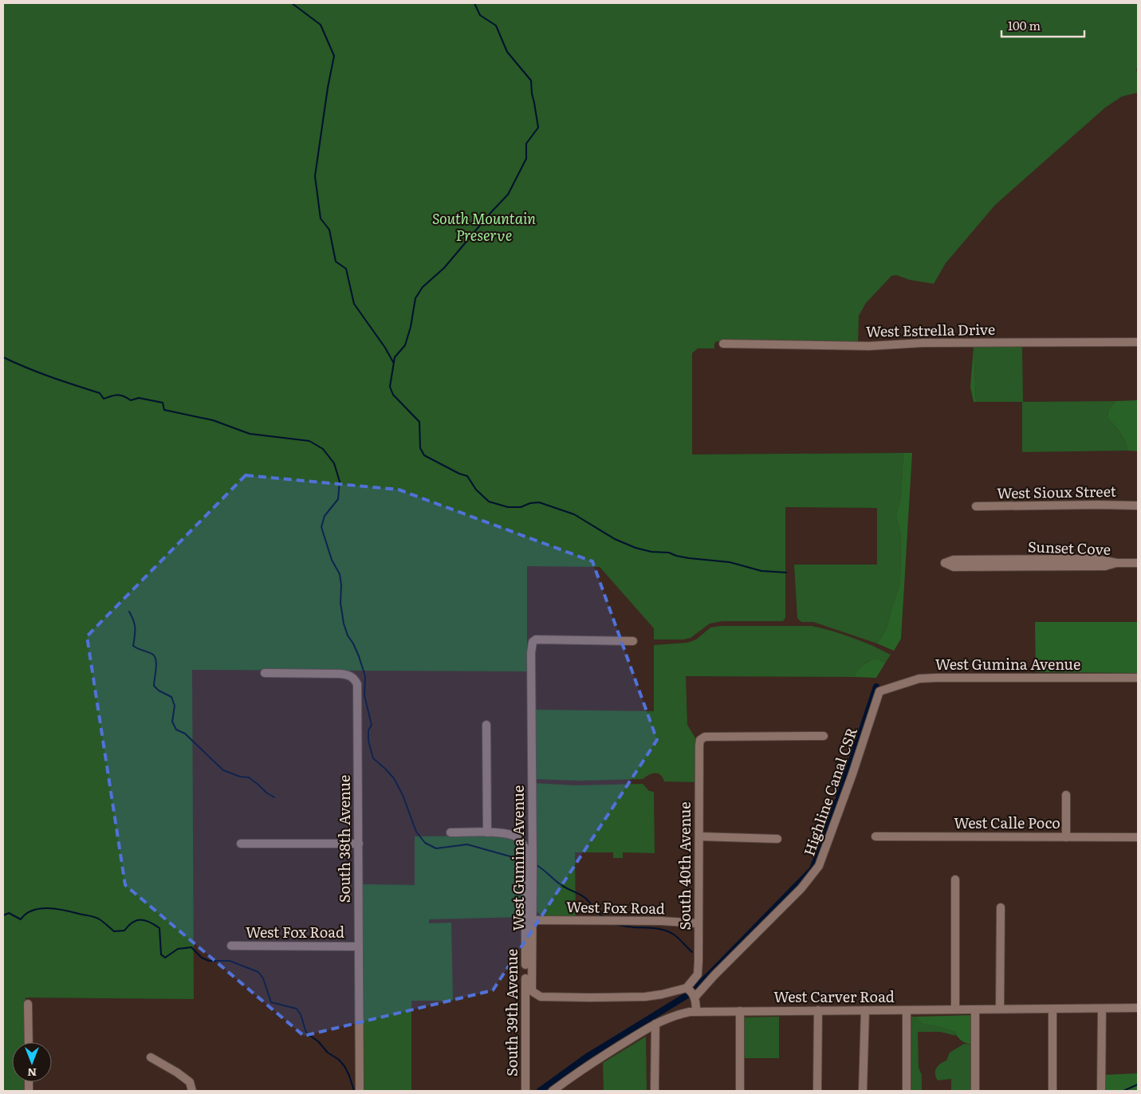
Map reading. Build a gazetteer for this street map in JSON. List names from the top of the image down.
{
  "streets": {
    "street": [
      "West Estrella Drive",
      "West Sioux Street",
      "Sunset Cove",
      "West Gumina Avenue",
      "Highline Canal CSR",
      "West Calle Poco",
      "South 38th Avenue",
      "South 40th Avenue",
      "West Fox Road",
      "West Carver Road",
      "South 39th Avenue"
    ]
  },
  "crossings": [
    ["West Gumina Avenue", "Highline Canal CSR"],
    ["West Gumina Avenue", "South 40th Avenue"],
    ["West Gumina Avenue", "West Fox Road"],
    ["Highline Canal CSR", "South 40th Avenue"],
    ["South 38th Avenue", "West Fox Road"],
    ["South 40th Avenue", "West Fox Road"]
  ],
  "parks": ["South Mountain Preserve"],
  "scale_bar": "100 m",
  "north": "bottom"
}
